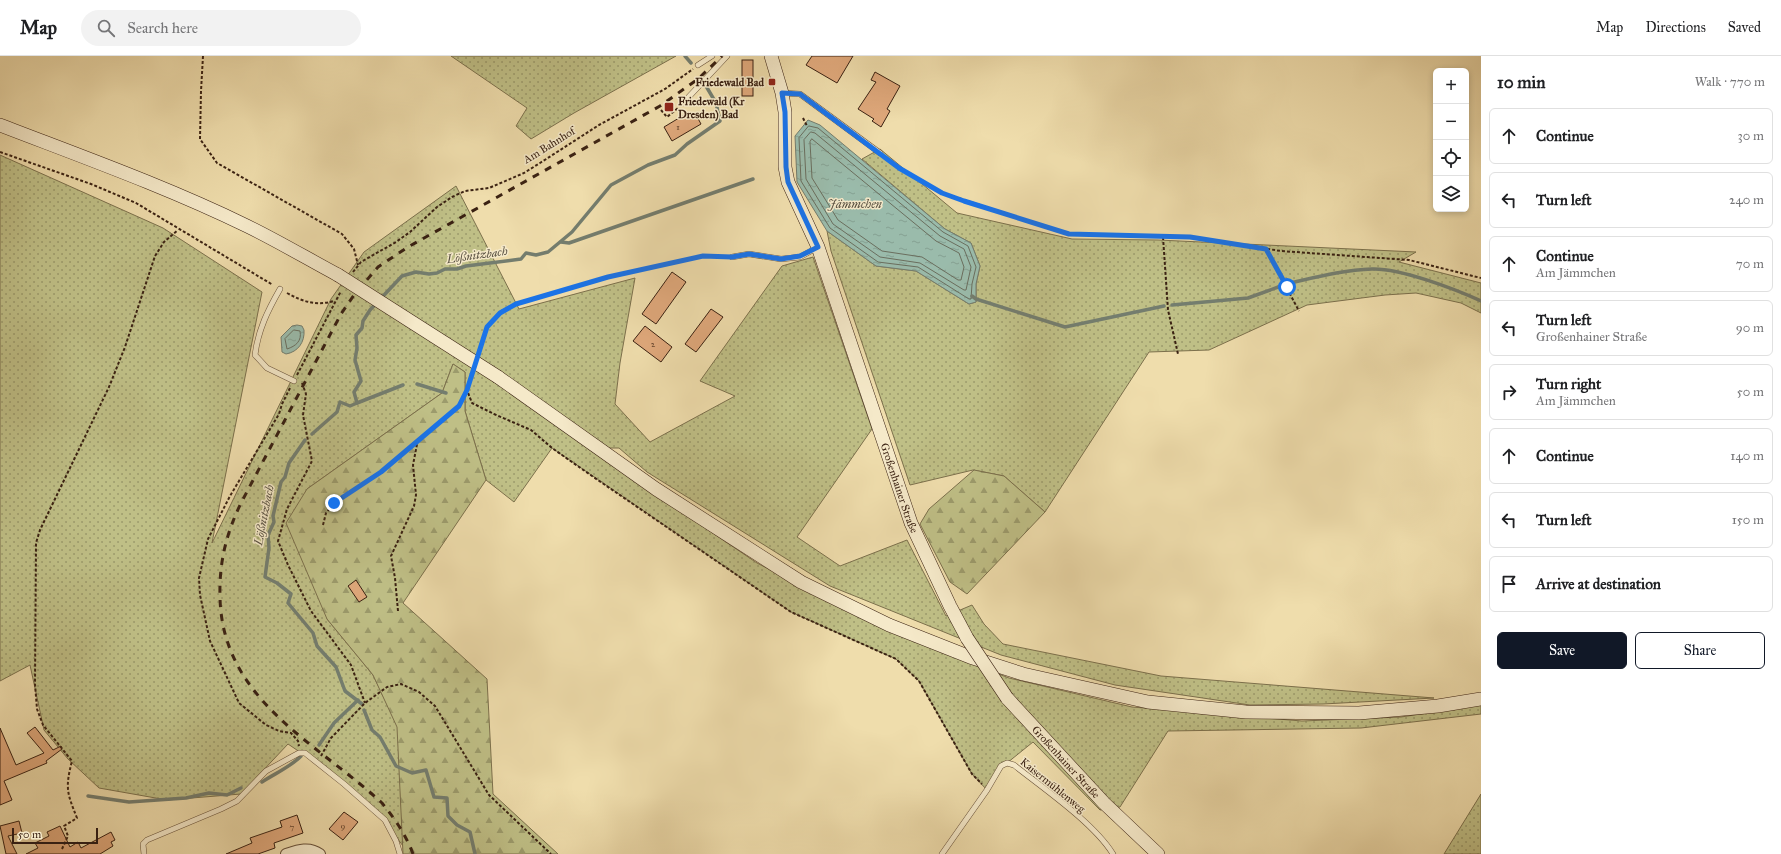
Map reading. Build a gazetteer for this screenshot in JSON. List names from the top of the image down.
{
  "streets": {
    "main road": ["Großenhainer Straße"],
    "lane": ["Kaisermühlenweg"],
    "path": ["Am Bahnhof"]
  },
  "water": ["Jämmchen", "Lößnitzbach"],
  "places": {
    "transit": ["Friedewald Bad", "Friedewald (Kr Dresden) Bad"]
  },
  "house_numbers": [
    "1",
    "2",
    "9",
    "7"
  ],
  "scale_bar": "50 m",
  "page": {
    "header": "Map",
    "search": "Search here",
    "nav": ["Map", "Directions", "Saved"],
    "heading": ["10 min", "Walk · 770 m"],
    "map_buttons": ["+", "−"],
    "list": [
      ["Continue", "30 m"],
      ["Turn left", "240 m"],
      ["Continue", "Am Jämmchen", "70 m"],
      ["Turn left", "Großenhainer Straße", "90 m"],
      ["Turn right", "Am Jämmchen", "50 m"],
      ["Continue", "140 m"],
      ["Turn left", "150 m"],
      "Arrive at destination"
    ],
    "buttons": ["Save", "Share"],
    "scale": "50 m"
  }
}
